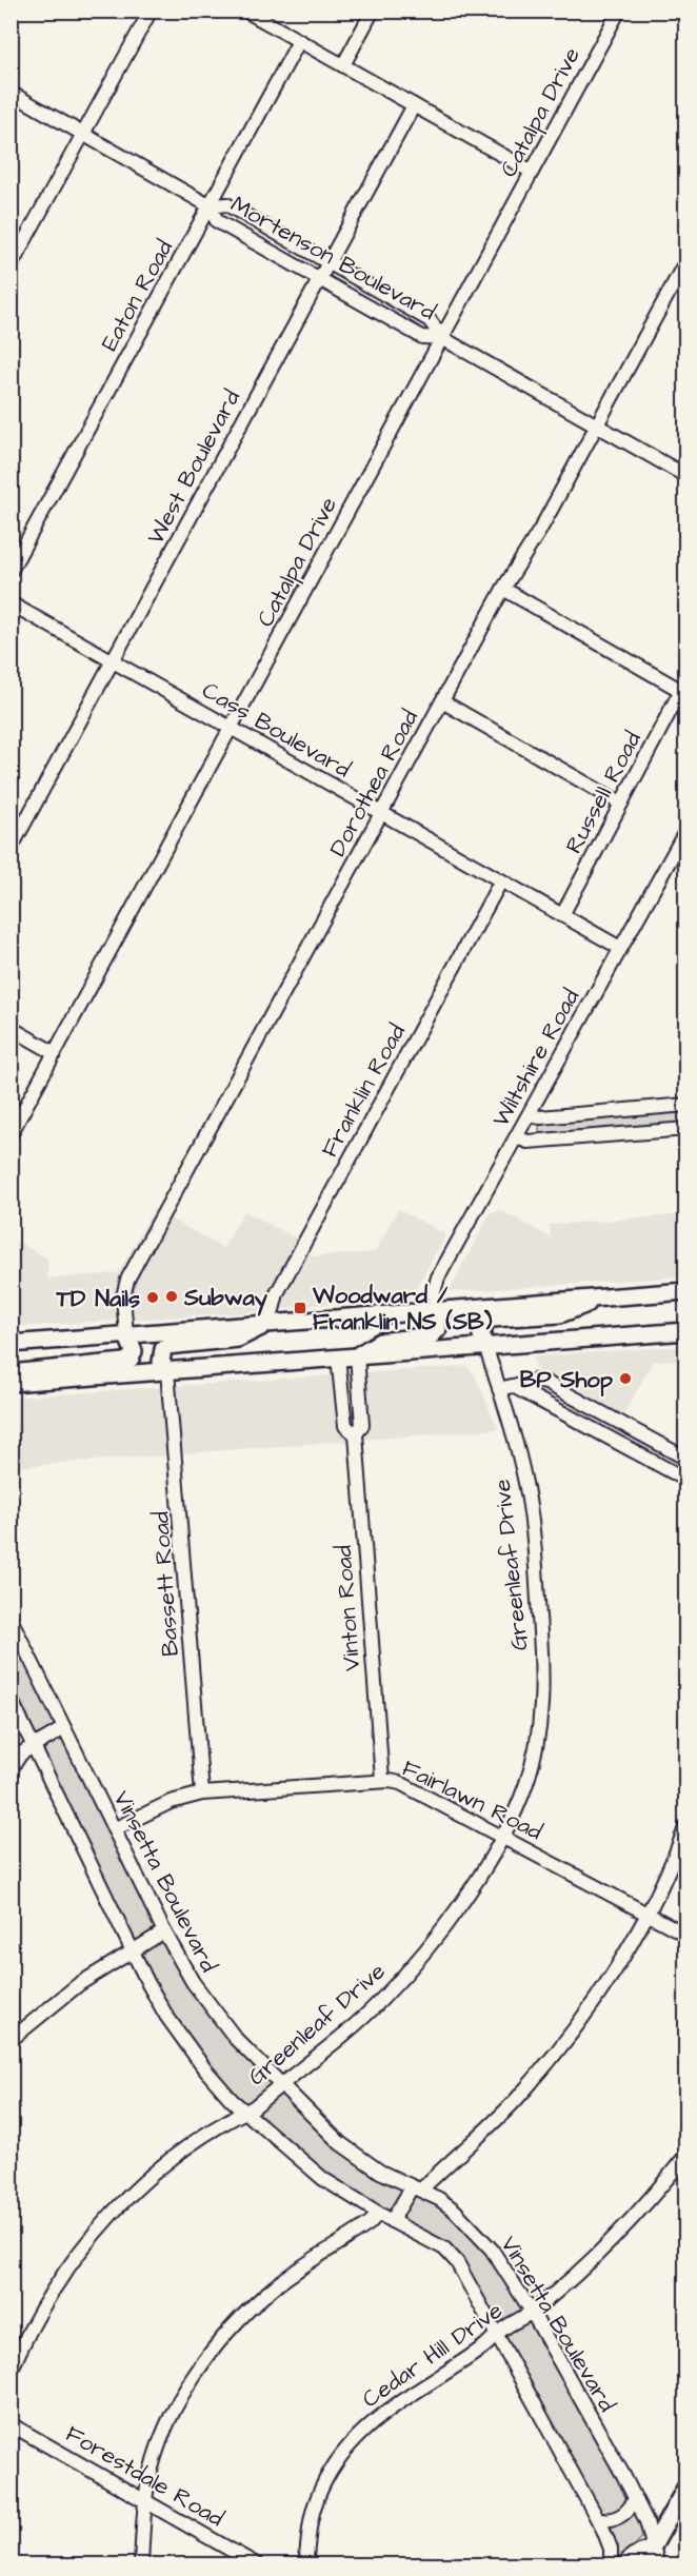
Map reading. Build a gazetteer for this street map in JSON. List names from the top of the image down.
{
  "streets": {
    "street": [
      "Catalpa Drive",
      "Mortenson Boulevard",
      "Eaton Road",
      "West Boulevard",
      "Cass Boulevard",
      "Dorothea Road",
      "Russell Road",
      "Wiltshire Road",
      "Franklin Road",
      "Greenleaf Drive",
      "Bassett Road",
      "Vinton Road",
      "Fairlawn Road",
      "Vinsetta Boulevard",
      "Cedar Hill Drive",
      "Forestdale Road"
    ]
  },
  "crossings": [
    ["Catalpa Drive", "Mortenson Boulevard"],
    ["Catalpa Drive", "Cass Boulevard"],
    ["Mortenson Boulevard", "Eaton Road"],
    ["Mortenson Boulevard", "West Boulevard"],
    ["Mortenson Boulevard", "Dorothea Road"],
    ["West Boulevard", "Cass Boulevard"],
    ["Cass Boulevard", "Dorothea Road"],
    ["Cass Boulevard", "Russell Road"],
    ["Cass Boulevard", "Wiltshire Road"],
    ["Cass Boulevard", "Franklin Road"],
    ["Greenleaf Drive", "Fairlawn Road"],
    ["Greenleaf Drive", "Vinsetta Boulevard"],
    ["Bassett Road", "Fairlawn Road"],
    ["Vinton Road", "Fairlawn Road"],
    ["Fairlawn Road", "Vinsetta Boulevard"],
    ["Vinsetta Boulevard", "Cedar Hill Drive"]
  ],
  "places": {
    "other": ["Subway", "TD Nails", "BP Shop"],
    "transit": ["Woodward / Franklin NS (SB)"]
  }
}
